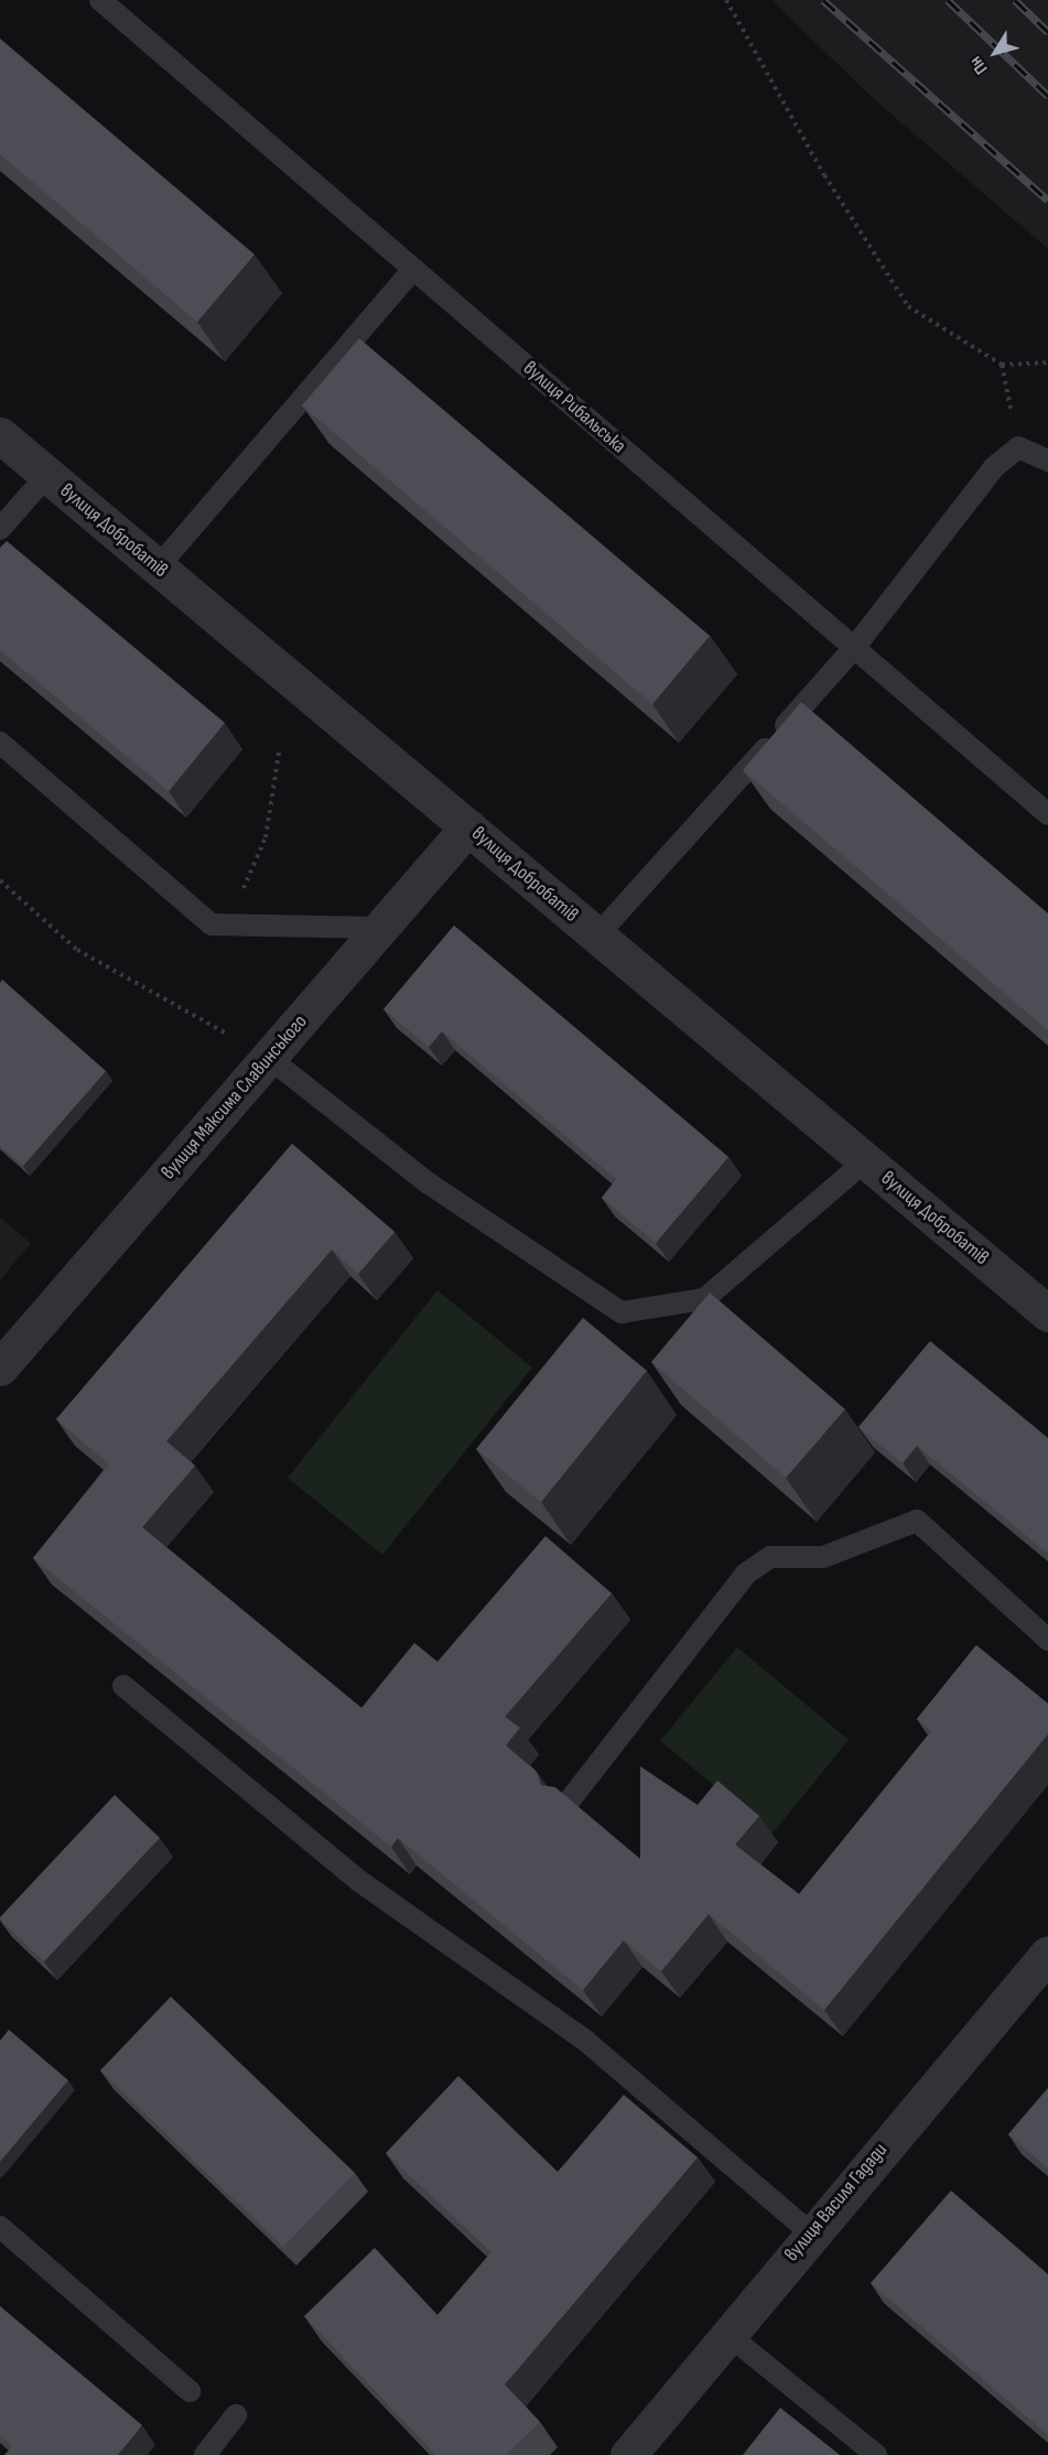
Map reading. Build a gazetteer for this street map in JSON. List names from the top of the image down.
{
  "streets": {
    "street": ["вулиця Добробатів", "вулиця Максима Славинського", "вулиця Василя Гадади"],
    "lane": ["вулиця Рибальська"]
  },
  "crossings": [
    ["вулиця Добробатів", "вулиця Максима Славинського"]
  ],
  "north": "bottom left"
}
